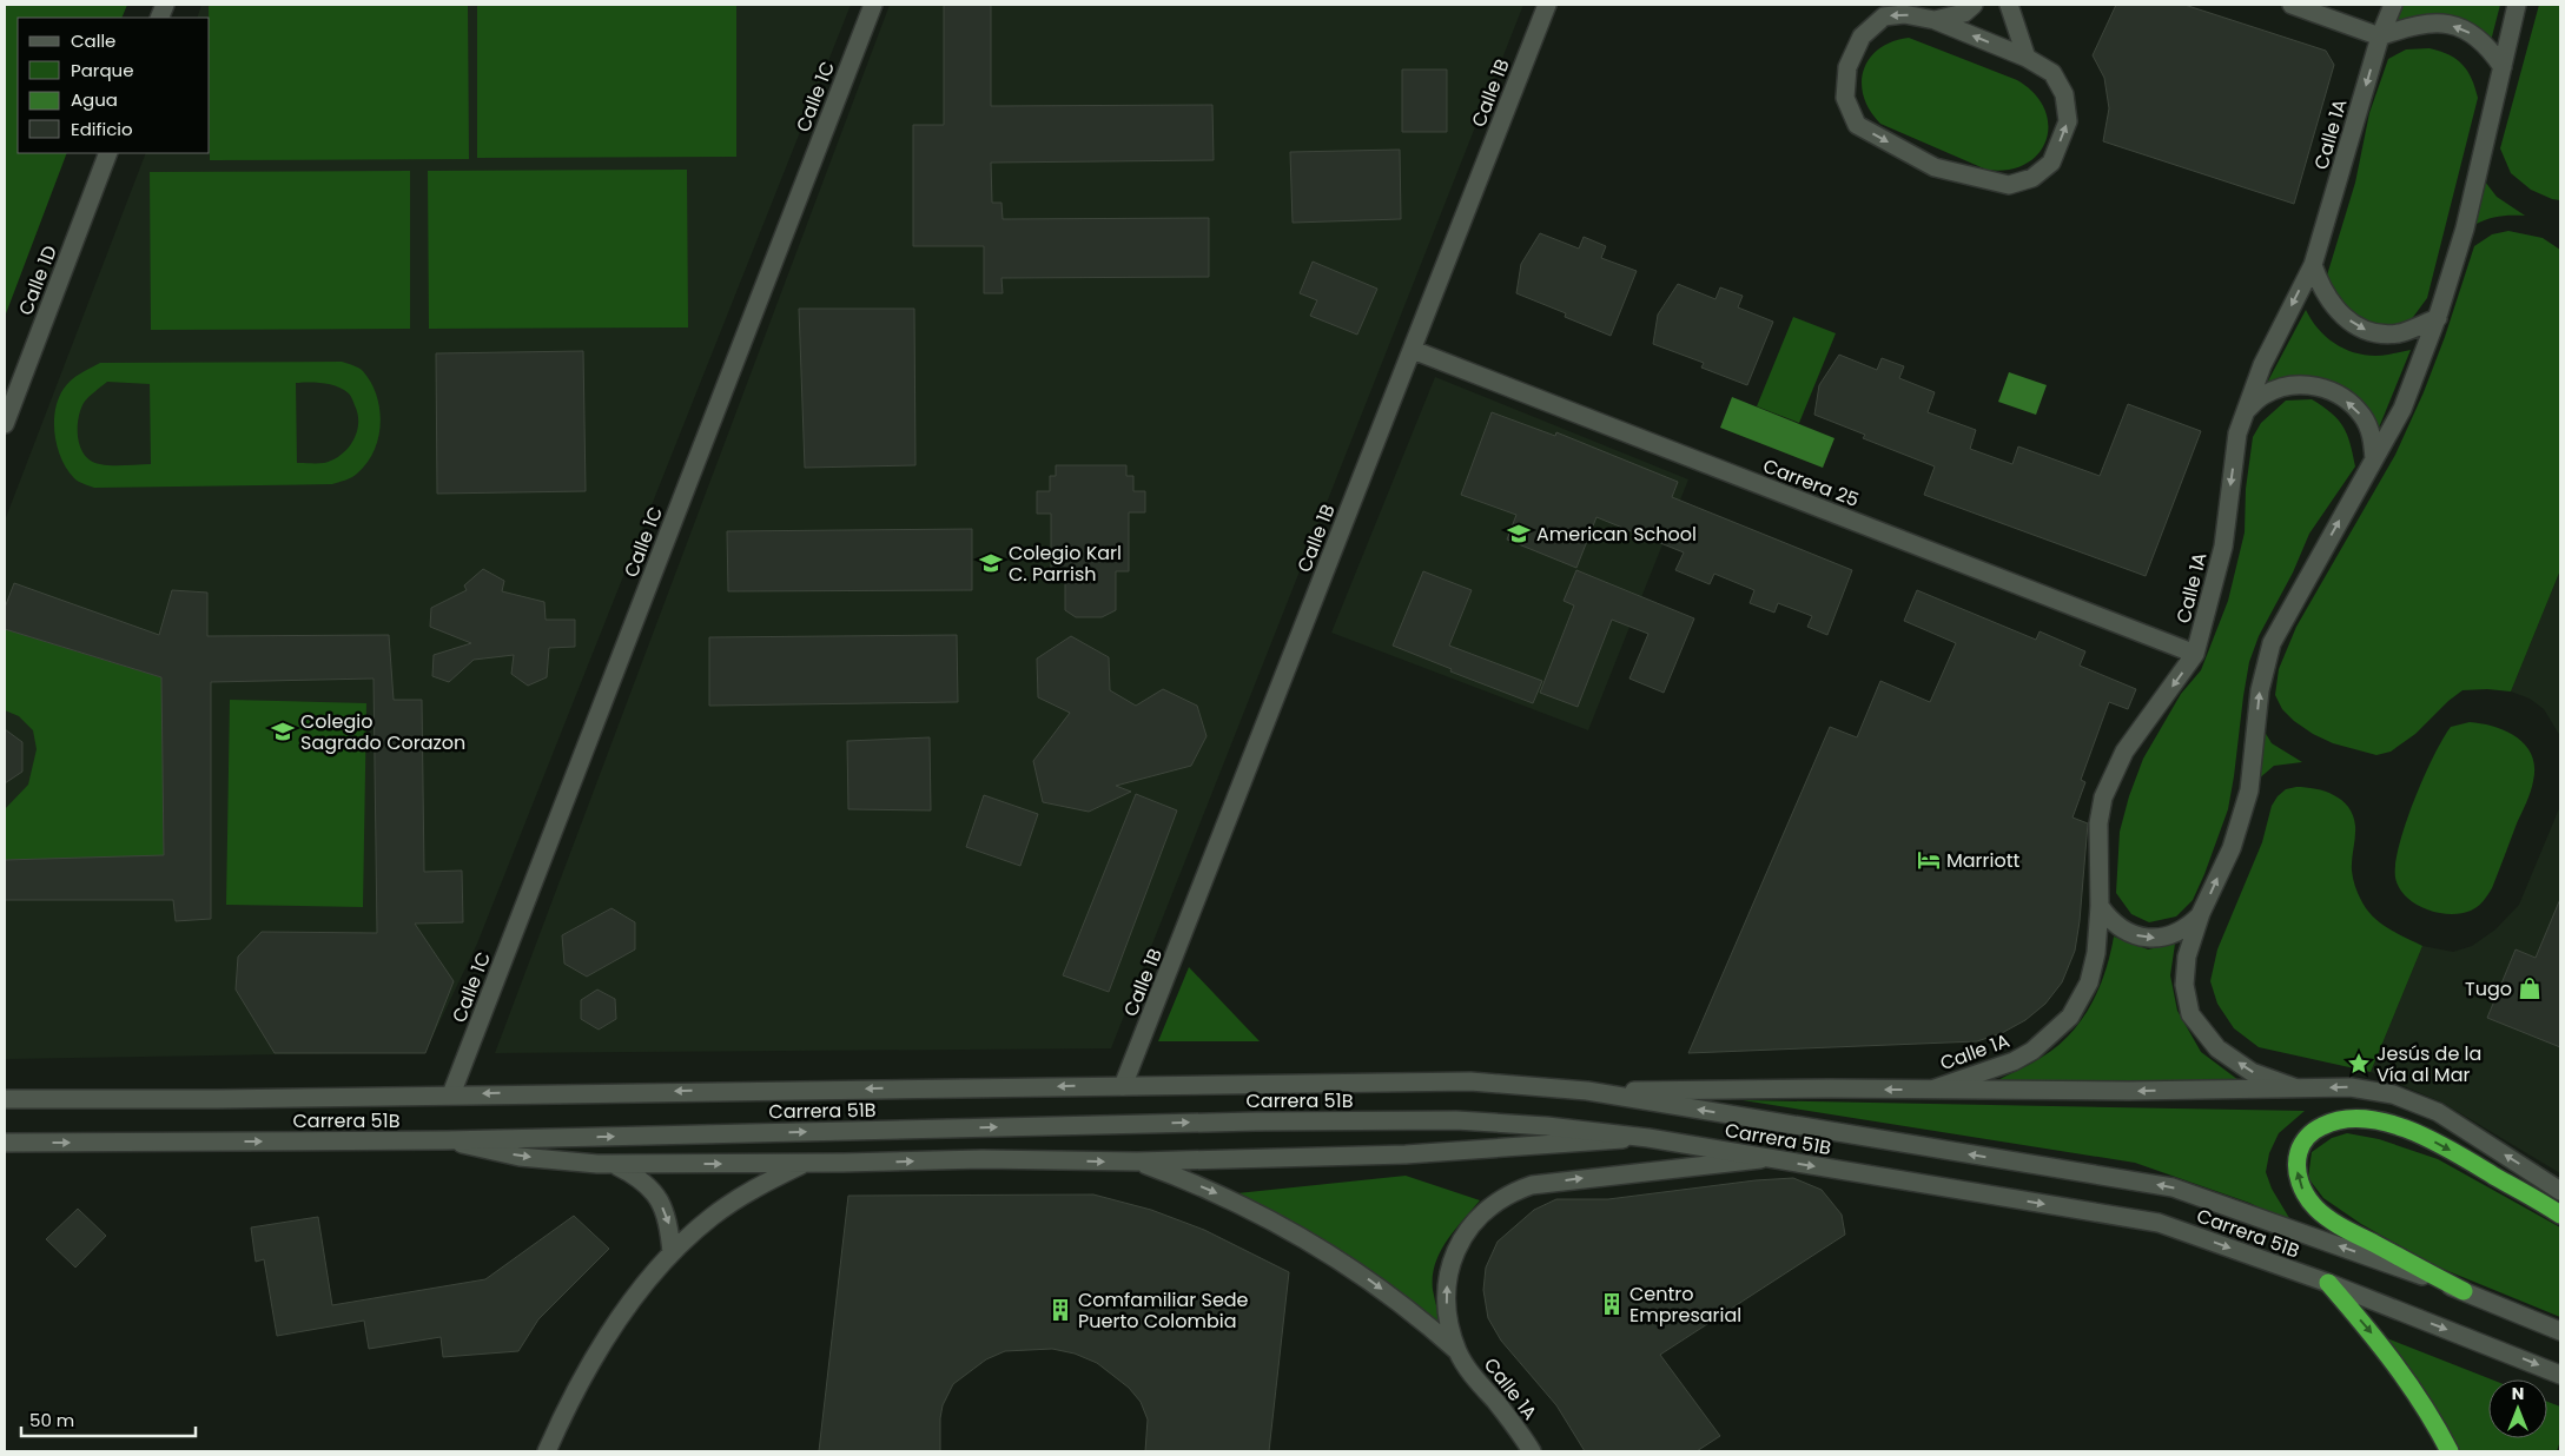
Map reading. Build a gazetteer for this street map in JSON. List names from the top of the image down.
{
  "streets": {
    "street": [
      "Calle 1B",
      "Calle 1C",
      "Calle 1A",
      "Calle 1D",
      "Carrera 25",
      "Carrera 51B"
    ]
  },
  "crossings": [
    ["Calle 1B", "Carrera 25"],
    ["Calle 1B", "Carrera 51B"],
    ["Calle 1C", "Carrera 51B"],
    ["Calle 1A", "Carrera 25"]
  ],
  "places": {
    "school or university": ["American School", "Colegio Karl C. Parrish", "Colegio Sagrado Corazon"],
    "hotel": ["Marriott"],
    "shop": ["Tugo"],
    "place": ["Jesús de la Vía al Mar"],
    "building": ["Centro Empresarial", "Comfamiliar Sede Puerto Colombia"]
  },
  "legend": [
    "Calle",
    "Parque",
    "Agua",
    "Edificio"
  ],
  "scale_bar": "50 m",
  "north": "top"
}
